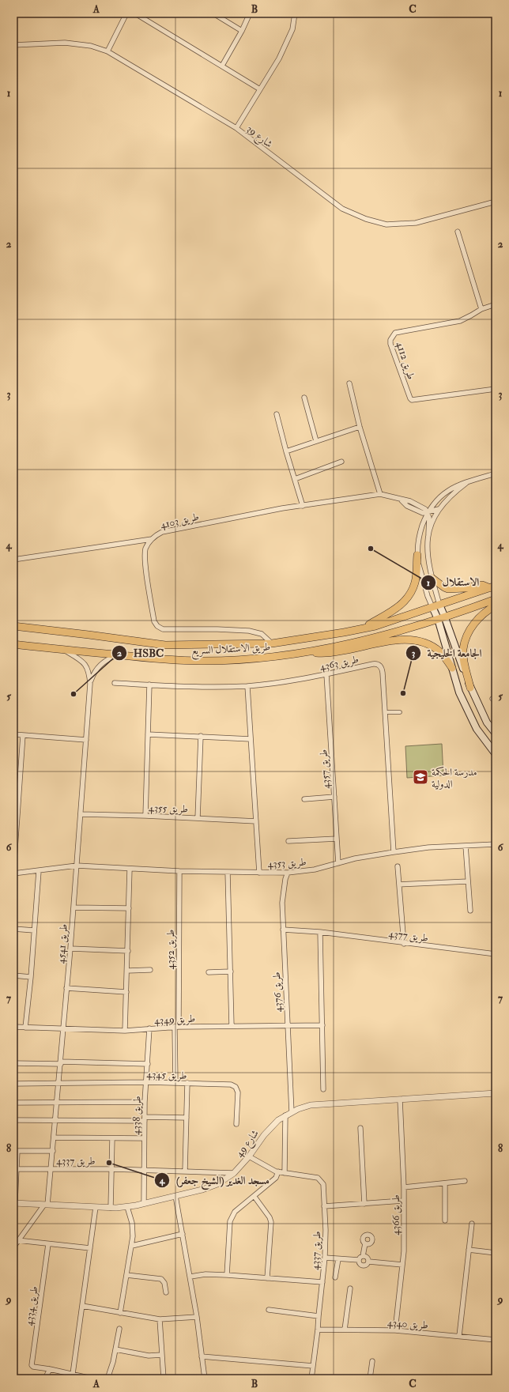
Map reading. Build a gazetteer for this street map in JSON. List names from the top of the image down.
{
  "streets": {
    "main road": ["طريق الاستقلال السريع"],
    "street": [
      "شارع 39",
      "طريق 4112",
      "طريق 4103",
      "طريق 4363",
      "طريق 4357",
      "طريق 4355",
      "طريق 4353",
      "طريق 4377",
      "طريق 4541",
      "طريق 4352",
      "طريق 4376",
      "طريق 4349",
      "طريق 4345",
      "طريق 4338",
      "شارع 49",
      "طريق 4337",
      "طريق 4366",
      "طريق 4334",
      "طريق 4340"
    ]
  },
  "crossings": [
    ["طريق 4103", "طريق الاستقلال السريع"],
    ["طريق 4363", "طريق 4357"],
    ["طريق 4363", "طريق 4353"],
    ["طريق 4357", "طريق 4353"],
    ["طريق 4355", "طريق 4541"],
    ["طريق 4353", "طريق 4541"],
    ["طريق 4353", "طريق 4352"],
    ["طريق 4353", "طريق 4376"],
    ["طريق 4377", "طريق 4376"],
    ["طريق 4541", "طريق 4349"],
    ["طريق 4541", "طريق 4345"],
    ["طريق 4541", "شارع 49"],
    ["طريق 4541", "طريق 4337"],
    ["طريق 4352", "طريق 4349"],
    ["طريق 4352", "طريق 4345"],
    ["طريق 4376", "طريق 4349"],
    ["طريق 4376", "شارع 49"],
    ["طريق 4349", "طريق 4338"],
    ["طريق 4345", "طريق 4338"],
    ["طريق 4338", "شارع 49"],
    ["طريق 4338", "طريق 4337"],
    ["شارع 49", "طريق 4337"],
    ["شارع 49", "طريق 4366"],
    ["طريق 4337", "طريق 4340"],
    ["طريق 4366", "طريق 4340"]
  ],
  "places": {
    "other": [
      "الاستقلال",
      "الجامعة الخليجية",
      "HSBC",
      "مسجد الغدير (الشيخ جعفر)"
    ],
    "school or university": ["مدرسة الحكمة الدولية"]
  },
  "grid": {
    "columns": ["A", "B", "C"],
    "rows": [
      "1",
      "2",
      "3",
      "4",
      "5",
      "6",
      "7",
      "8",
      "9"
    ]
  }
}
